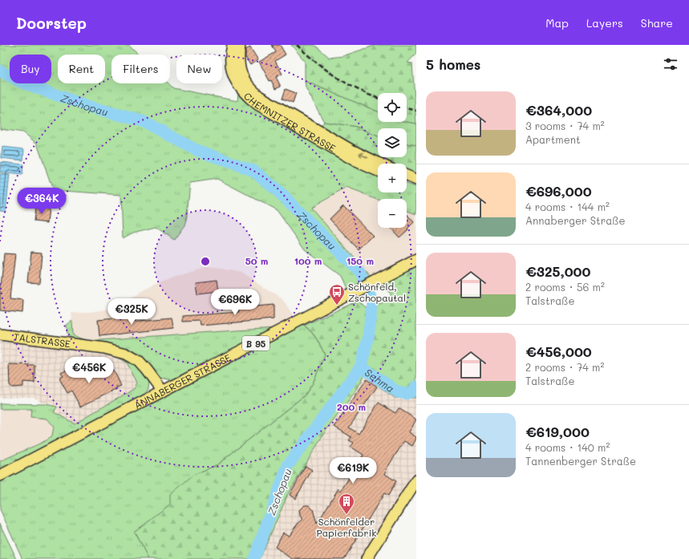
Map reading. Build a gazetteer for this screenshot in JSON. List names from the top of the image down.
{
  "streets": {
    "main road": [
      "CHEMNITZER STRASSE",
      "TALSTRASSE",
      "B 95",
      "ANNABERGER STRASSE"
    ]
  },
  "crossings": [
    ["TALSTRASSE", "ANNABERGER STRASSE"]
  ],
  "water": ["Zschopau", "Sehma"],
  "places": {
    "bus stop": ["Schönfeld, Zschopautal"],
    "building": ["Schönfelder Papierfabrik"]
  },
  "page": {
    "header": "Doorstep",
    "nav": ["Map", "Layers", "Share"],
    "heading": "5 homes",
    "chip": [
      "Buy",
      "Rent",
      "Filters",
      "New"
    ],
    "list": [
      {
        "name": "€364,000",
        "note": "3 rooms · 74 m² · Apartment"
      },
      {
        "name": "€696,000",
        "note": "4 rooms · 144 m² · Annaberger Straße"
      },
      {
        "name": "€325,000",
        "note": "2 rooms · 56 m² · Talstraße"
      },
      {
        "name": "€456,000",
        "note": "2 rooms · 74 m² · Talstraße"
      },
      {
        "name": "€619,000",
        "note": "4 rooms · 140 m² · Tannenberger Straße"
      }
    ],
    "map_buttons": ["+", "−"],
    "price": [
      "€364K",
      "€696K",
      "€325K",
      "€456K",
      "€619K"
    ]
  },
  "rings": [
    "50 m",
    "100 m",
    "150 m",
    "200 m"
  ]
}
